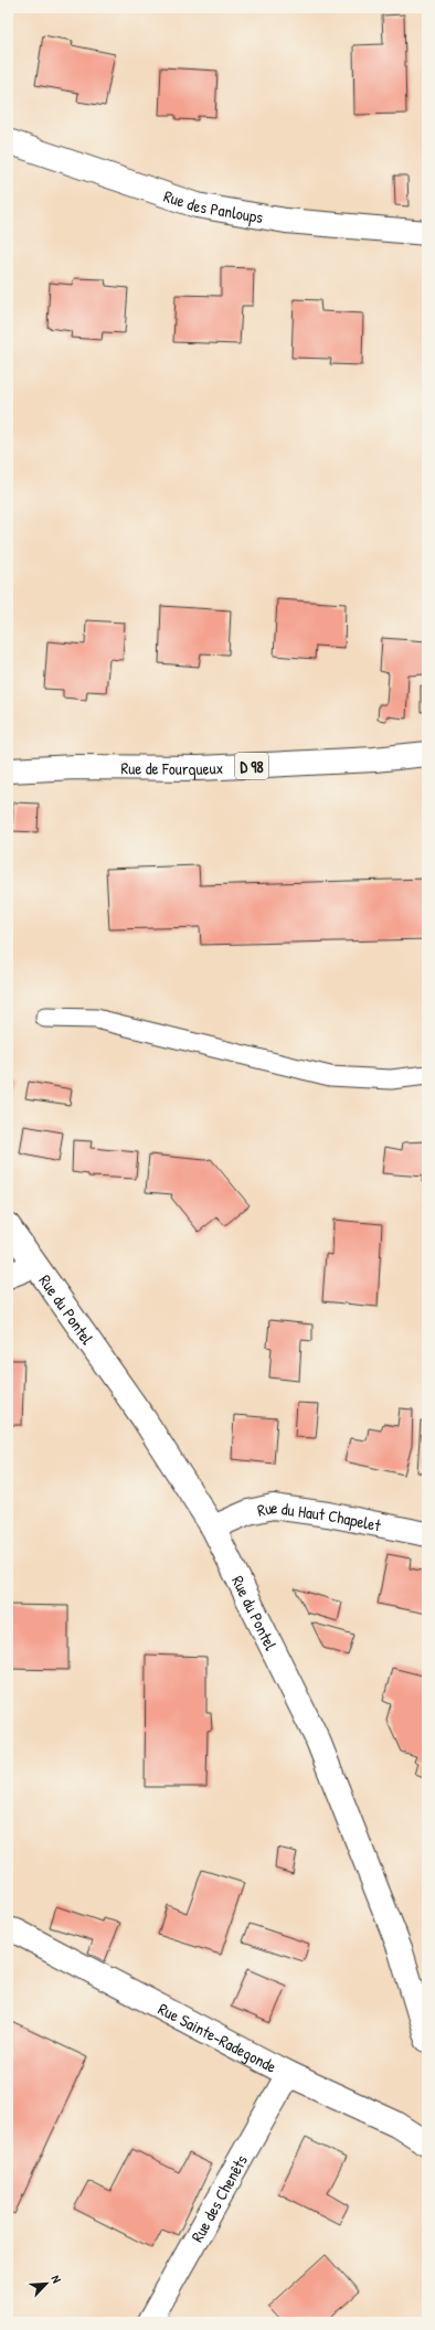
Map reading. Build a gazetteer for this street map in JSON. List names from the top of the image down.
{
  "streets": {
    "street": [
      "Rue des Panloups",
      "D 98",
      "Rue de Fourqueux",
      "Rue du Pontel",
      "Rue du Haut Chapelet",
      "Rue Sainte-Radegonde",
      "Rue des Chenêts"
    ]
  },
  "crossings": [
    ["Rue du Pontel", "Rue du Haut Chapelet"],
    ["Rue Sainte-Radegonde", "Rue des Chenêts"]
  ],
  "north": "top right"
}
